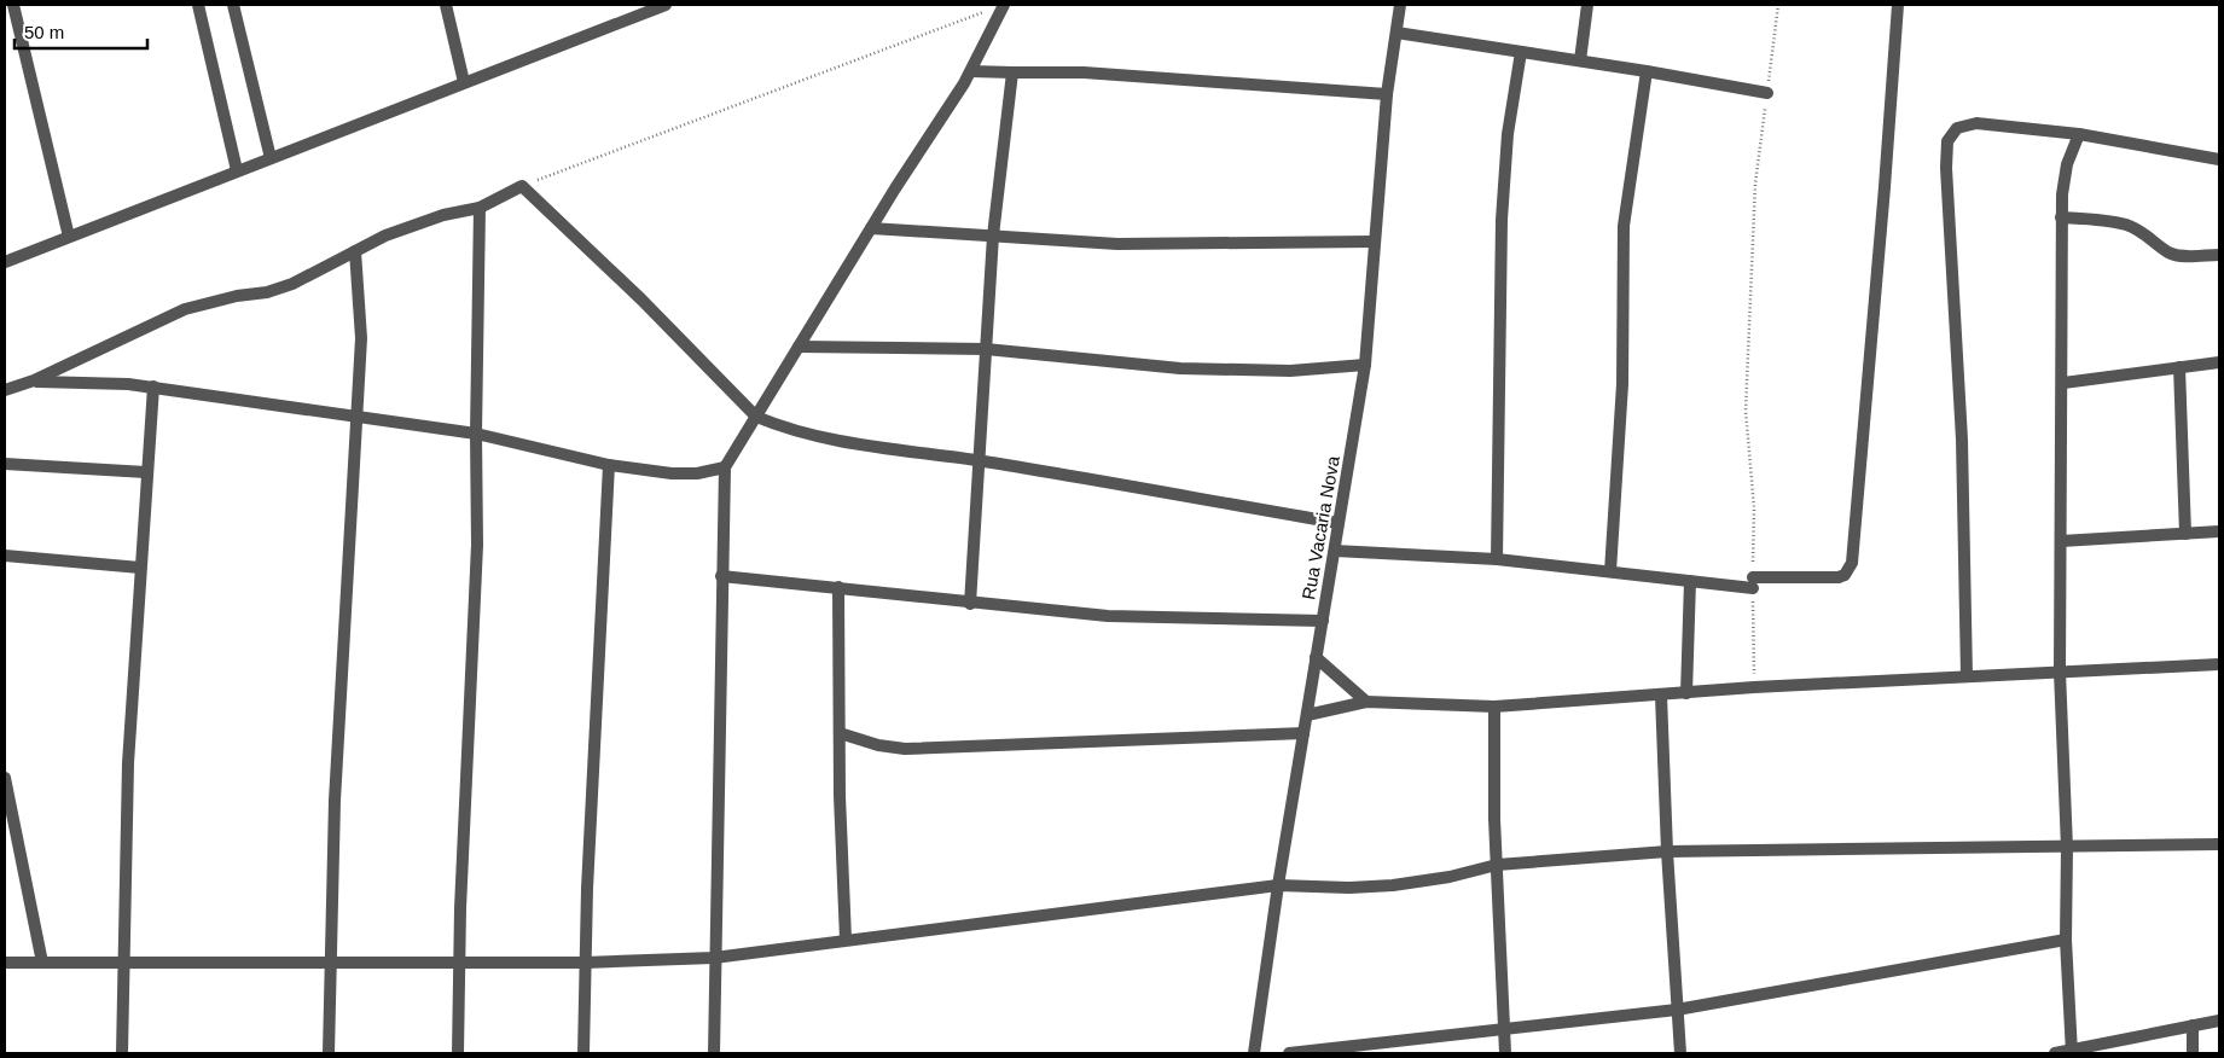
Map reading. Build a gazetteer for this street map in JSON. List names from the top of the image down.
{
  "streets": {
    "street": ["Rua Vacaria Nova"]
  },
  "scale_bar": "50 m"
}
